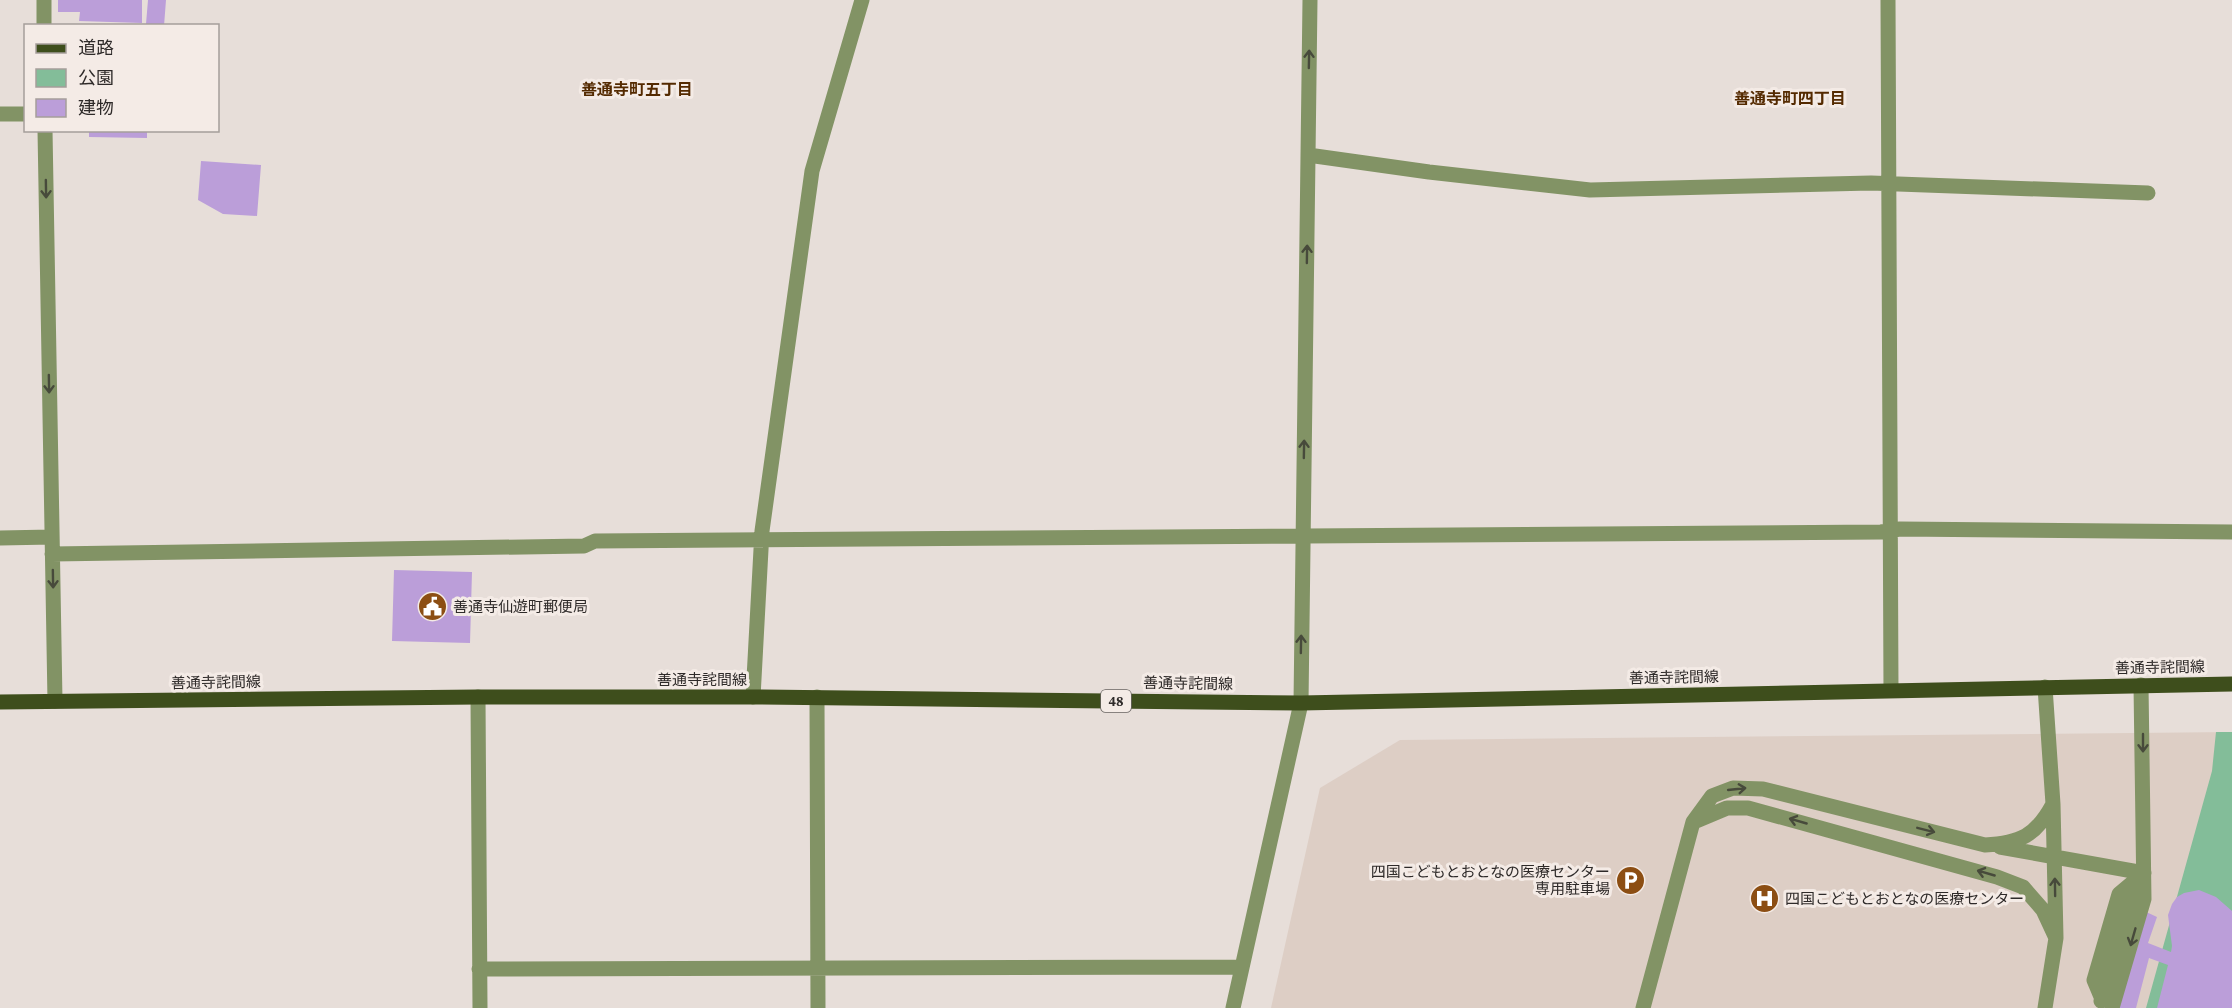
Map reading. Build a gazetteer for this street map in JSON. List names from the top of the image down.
{
  "streets": {
    "main road": ["善通寺詫間線", "48"]
  },
  "districts": ["善通寺町五丁目", "善通寺町四丁目"],
  "places": {
    "public building": ["善通寺仙遊町郵便局"],
    "parking": ["四国こどもとおとなの医療センター 専用駐車場"],
    "hospital": ["四国こどもとおとなの医療センター"]
  },
  "legend": ["道路", "公園", "建物"]
}
